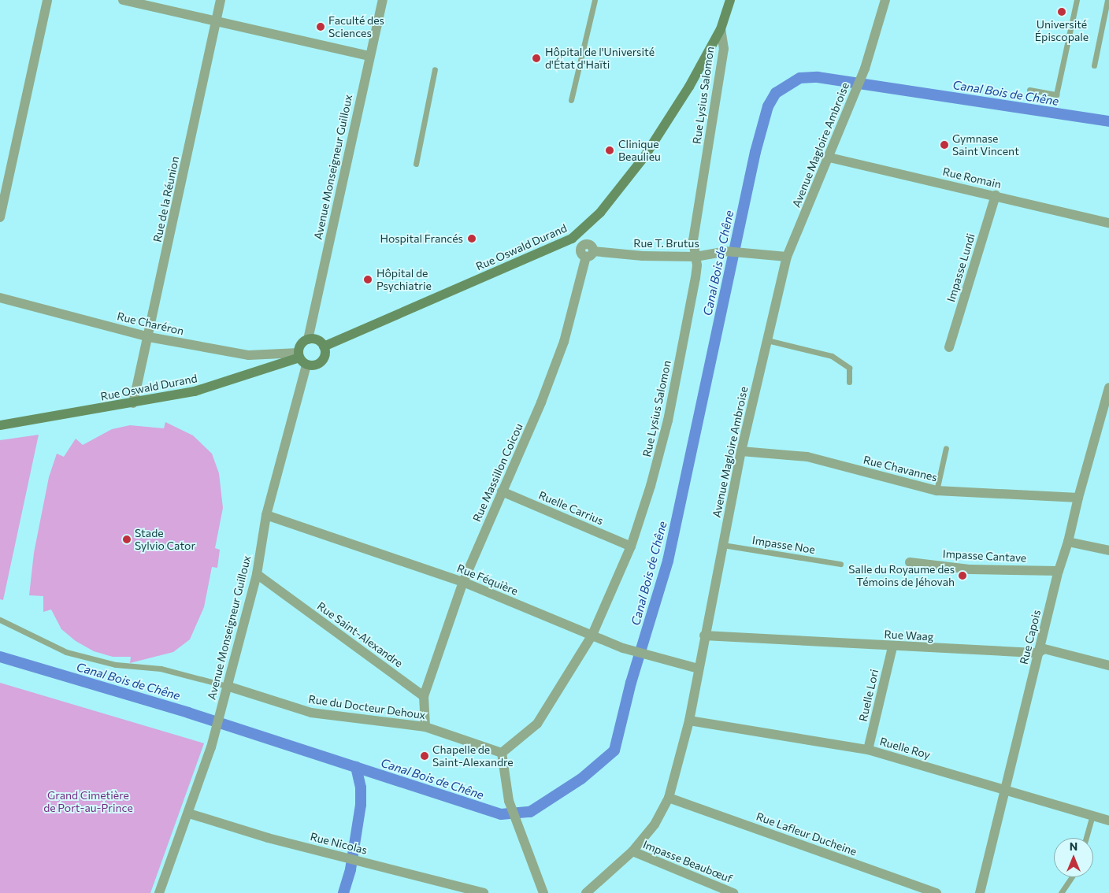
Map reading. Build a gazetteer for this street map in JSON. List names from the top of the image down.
{
  "streets": {
    "main road": ["Rue Oswald Durand"],
    "street": [
      "Rue Lysius Salomon",
      "Avenue Magloire Ambroise",
      "Avenue Monseigneur Guilloux",
      "Rue Romain",
      "Rue de la Réunion",
      "Rue T. Brutus",
      "Impasse Lundi",
      "Rue Charéron",
      "Rue Chavannes",
      "Rue Massillon Coicou",
      "Ruelle Carrius",
      "Impasse Cantave",
      "Rue Féquière",
      "Rue Saint-Alexandre",
      "Rue Waag",
      "Rue Capois",
      "Ruelle Lori",
      "Rue du Docteur Dehoux",
      "Ruelle Roy",
      "Rue Lafleur Ducheine",
      "Rue Nicolas",
      "Impasse Beaubœuf"
    ],
    "lane": ["Impasse Noe"]
  },
  "crossings": [
    ["Rue Lysius Salomon", "Rue T. Brutus"],
    ["Rue Lysius Salomon", "Rue Oswald Durand"],
    ["Rue Lysius Salomon", "Ruelle Carrius"],
    ["Rue Lysius Salomon", "Rue Féquière"],
    ["Rue Lysius Salomon", "Rue du Docteur Dehoux"],
    ["Avenue Magloire Ambroise", "Rue Romain"],
    ["Avenue Magloire Ambroise", "Rue T. Brutus"],
    ["Avenue Magloire Ambroise", "Rue Chavannes"],
    ["Avenue Magloire Ambroise", "Impasse Noe"],
    ["Avenue Magloire Ambroise", "Rue Féquière"],
    ["Avenue Magloire Ambroise", "Rue Waag"],
    ["Avenue Magloire Ambroise", "Ruelle Roy"],
    ["Avenue Magloire Ambroise", "Rue Lafleur Ducheine"],
    ["Avenue Magloire Ambroise", "Impasse Beaubœuf"],
    ["Avenue Monseigneur Guilloux", "Rue Oswald Durand"],
    ["Avenue Monseigneur Guilloux", "Rue Charéron"],
    ["Avenue Monseigneur Guilloux", "Rue Féquière"],
    ["Avenue Monseigneur Guilloux", "Rue Saint-Alexandre"],
    ["Avenue Monseigneur Guilloux", "Rue du Docteur Dehoux"],
    ["Avenue Monseigneur Guilloux", "Rue Nicolas"],
    ["Rue Romain", "Impasse Lundi"],
    ["Rue de la Réunion", "Rue Oswald Durand"],
    ["Rue de la Réunion", "Rue Charéron"],
    ["Rue T. Brutus", "Rue Massillon Coicou"],
    ["Rue Oswald Durand", "Rue Charéron"],
    ["Rue Chavannes", "Rue Capois"],
    ["Rue Massillon Coicou", "Ruelle Carrius"],
    ["Rue Massillon Coicou", "Rue Féquière"],
    ["Rue Massillon Coicou", "Rue Saint-Alexandre"],
    ["Impasse Cantave", "Rue Capois"],
    ["Rue Waag", "Rue Capois"],
    ["Rue Waag", "Ruelle Lori"],
    ["Rue Capois", "Ruelle Roy"],
    ["Ruelle Lori", "Ruelle Roy"]
  ],
  "water": ["Canal Bois de Chêne"],
  "parks": ["Grand Cimetière de Port-au-Prince"],
  "places": [
    "Université Épiscopale",
    "Faculté des Sciences",
    "Hôpital de l'Université d'État d'Haïti",
    "Gymnase Saint Vincent",
    "Clinique Beaulieu",
    "Hospital Francés",
    "Hôpital de Psychiatrie",
    "Stade Sylvio Cator",
    "Salle du Royaume des Témoins de Jéhovah",
    "Chapelle de Saint-Alexandre"
  ],
  "north": "top"
}
